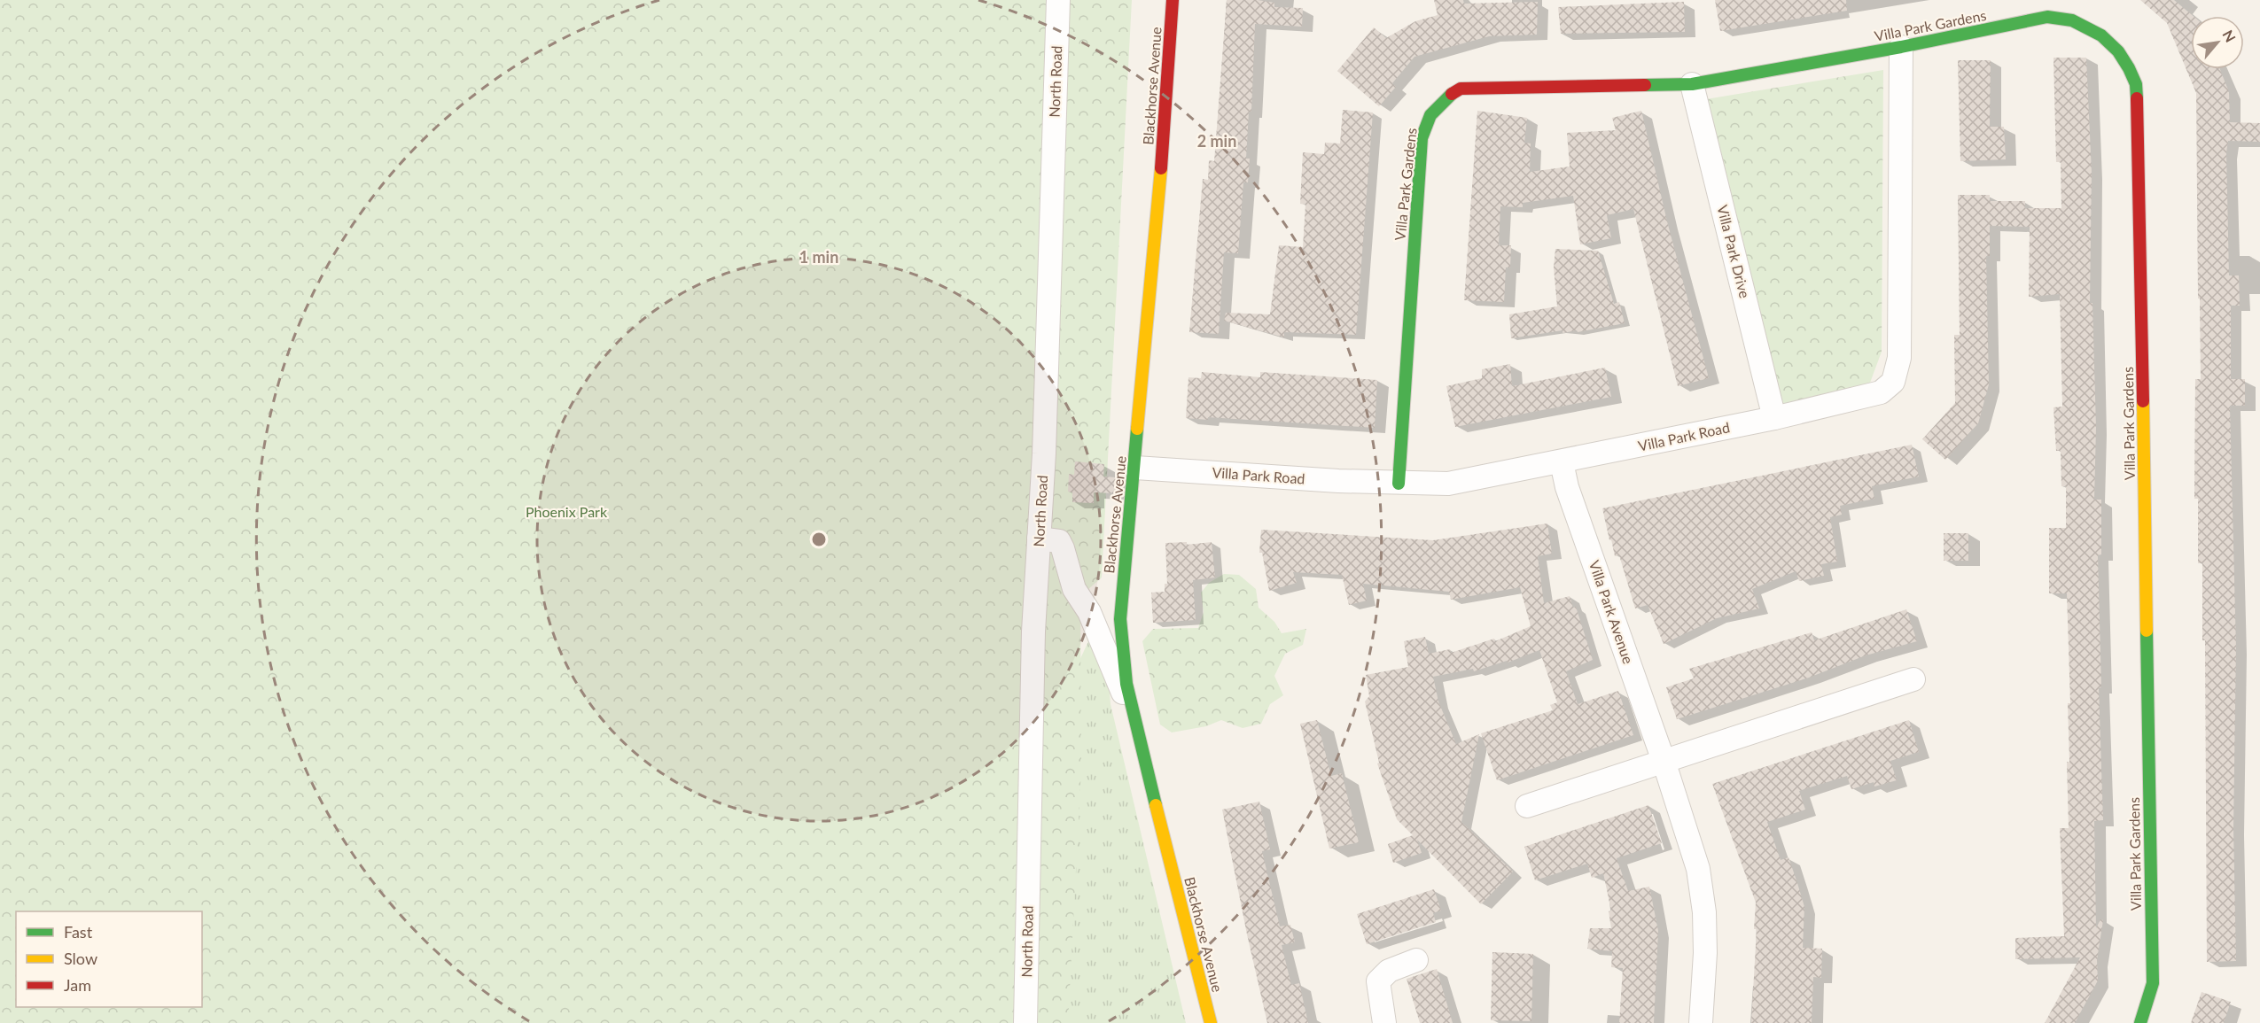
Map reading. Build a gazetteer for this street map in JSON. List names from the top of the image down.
{
  "streets": {
    "street": [
      "Villa Park Gardens",
      "North Road",
      "Blackhorse Avenue",
      "Villa Park Drive",
      "Villa Park Road",
      "Villa Park Avenue"
    ]
  },
  "crossings": [
    ["Villa Park Gardens", "Villa Park Drive"],
    ["Villa Park Gardens", "Villa Park Road"],
    ["Blackhorse Avenue", "Villa Park Road"],
    ["Villa Park Drive", "Villa Park Road"],
    ["Villa Park Road", "Villa Park Avenue"]
  ],
  "parks": ["Phoenix Park"],
  "legend": ["Fast", "Slow", "Jam"],
  "north": "top right",
  "rings": ["2 min", "1 min"]
}
